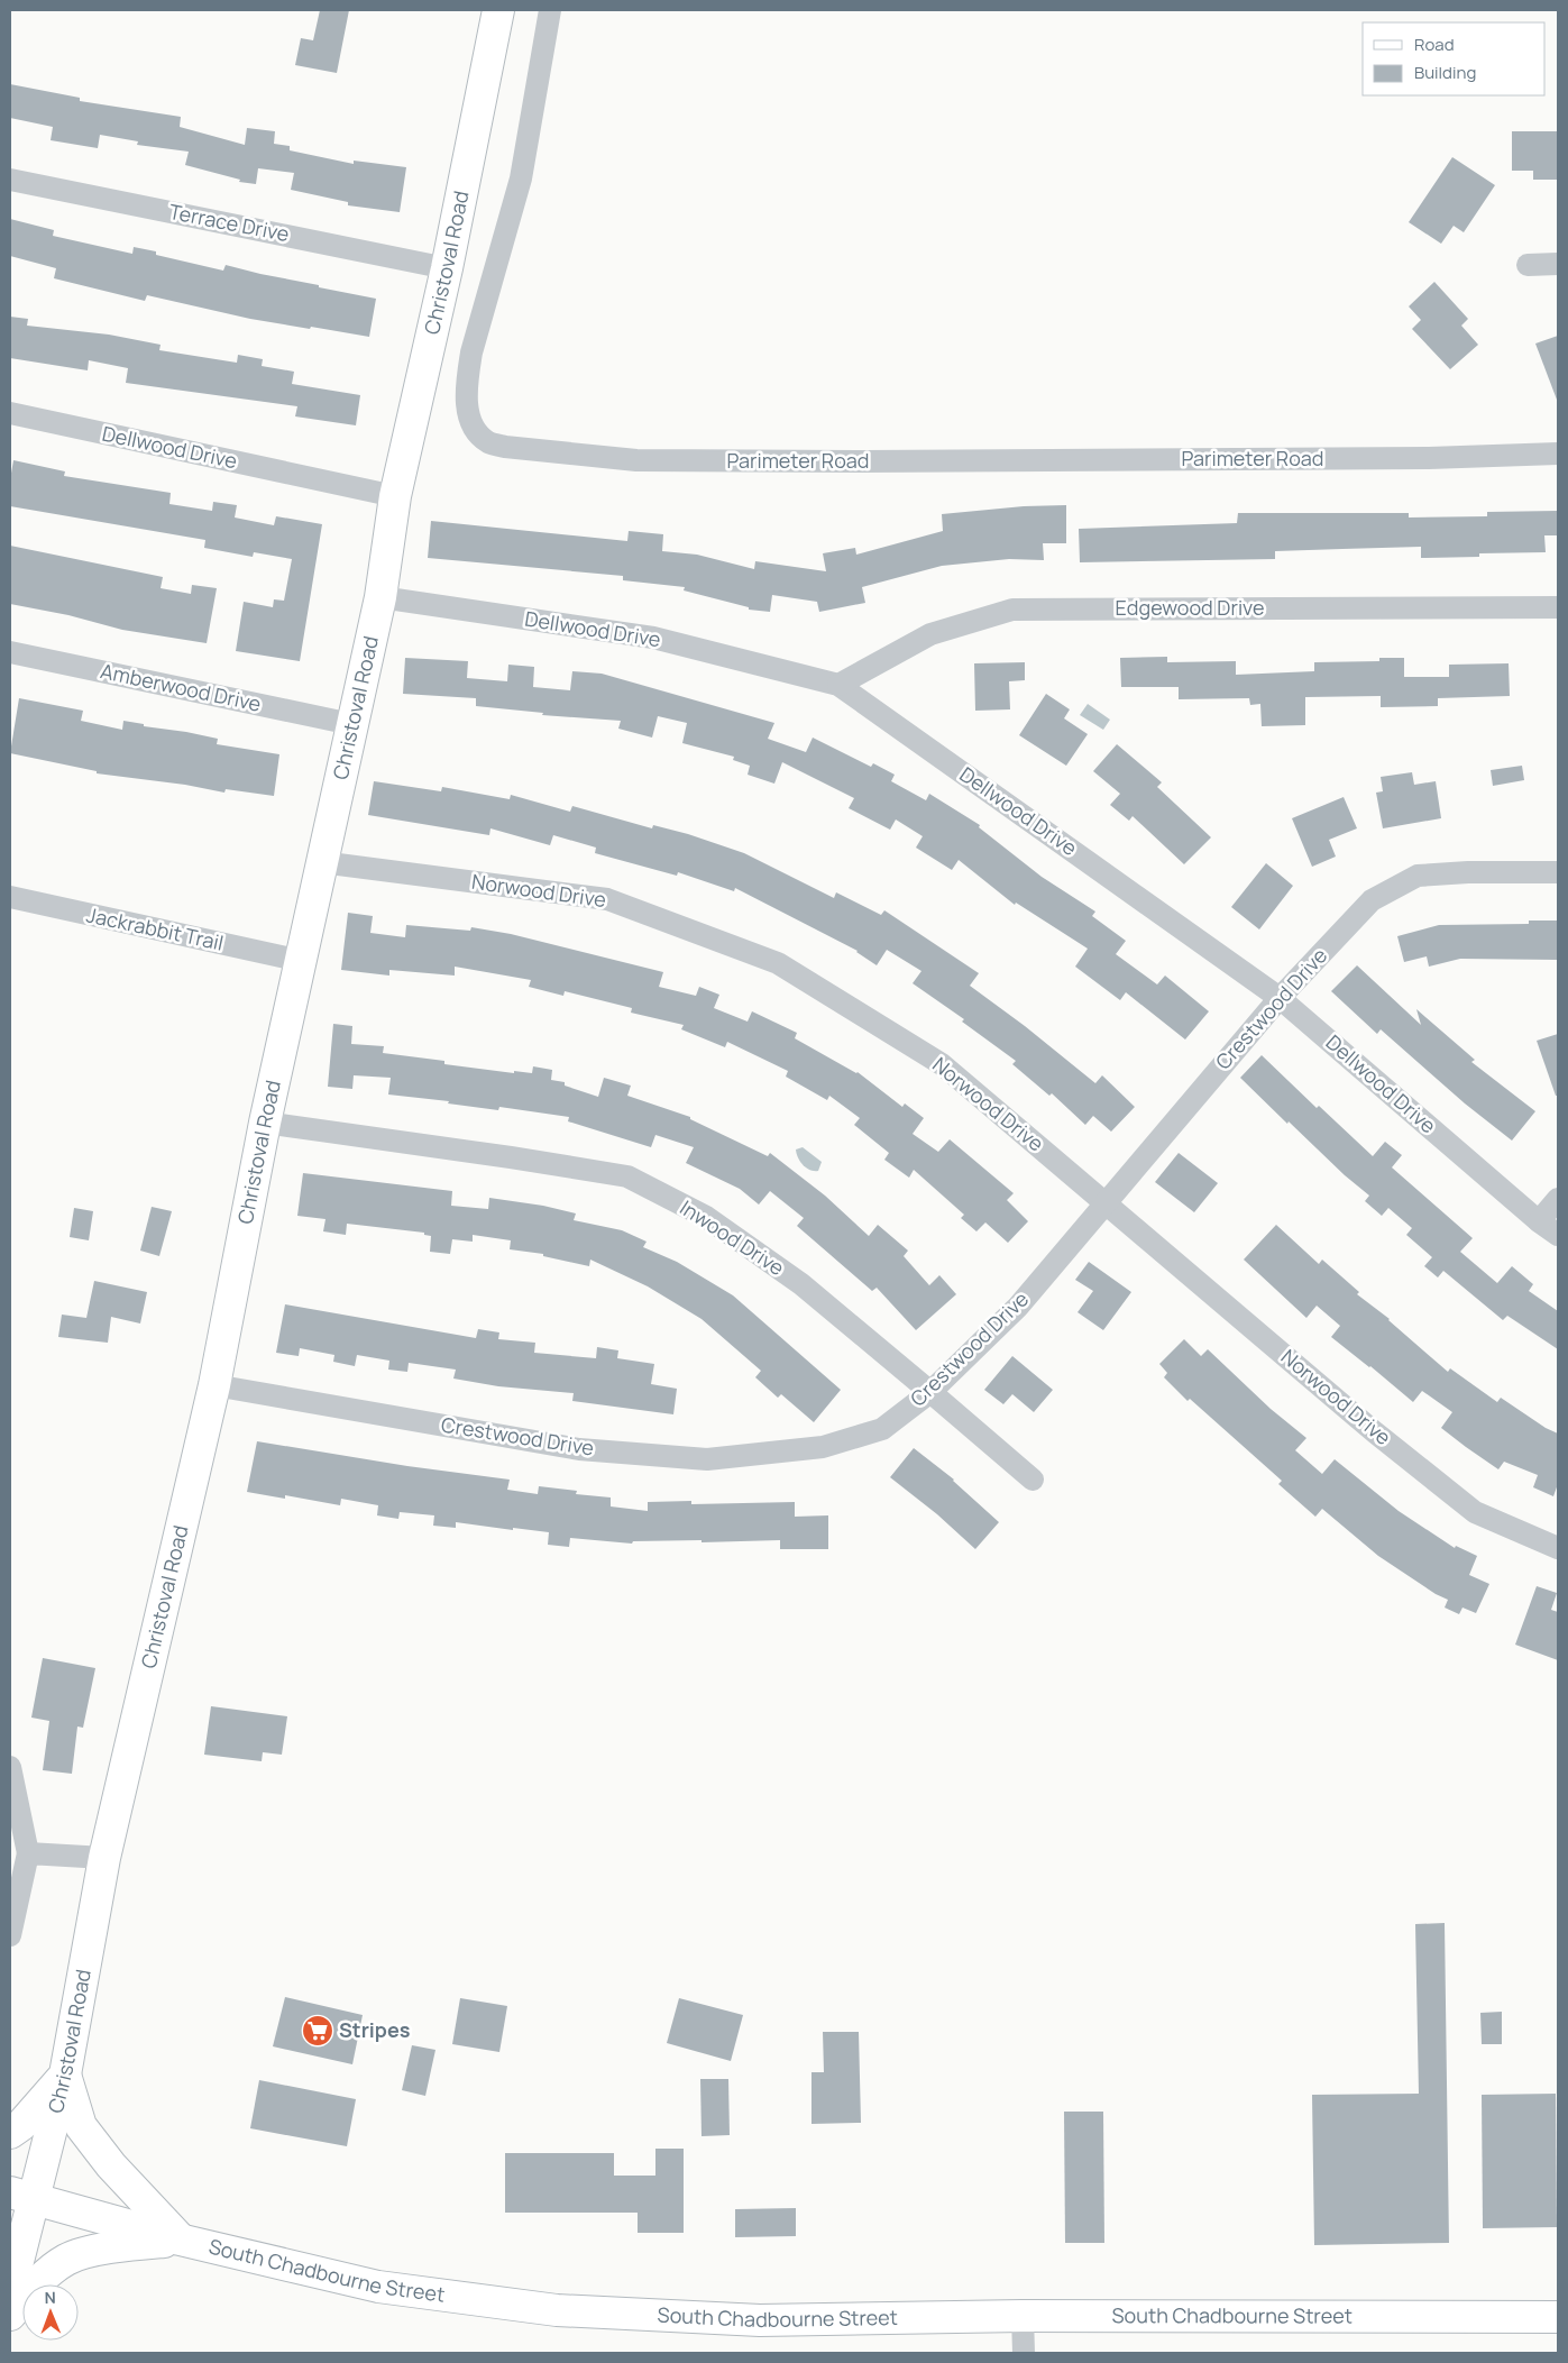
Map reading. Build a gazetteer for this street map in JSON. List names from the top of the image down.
{
  "streets": {
    "street": [
      "Terrace Drive",
      "Christoval Road",
      "Dellwood Drive",
      "Parimeter Road",
      "Edgewood Drive",
      "Amberwood Drive",
      "Norwood Drive",
      "Jackrabbit Trail",
      "Crestwood Drive",
      "Inwood Drive",
      "South Chadbourne Street"
    ]
  },
  "crossings": [
    ["Terrace Drive", "Christoval Road"],
    ["Christoval Road", "Dellwood Drive"],
    ["Christoval Road", "Amberwood Drive"],
    ["Christoval Road", "Norwood Drive"],
    ["Christoval Road", "Jackrabbit Trail"],
    ["Christoval Road", "Crestwood Drive"],
    ["Christoval Road", "Inwood Drive"],
    ["Christoval Road", "South Chadbourne Street"],
    ["Dellwood Drive", "Edgewood Drive"],
    ["Dellwood Drive", "Crestwood Drive"],
    ["Norwood Drive", "Crestwood Drive"],
    ["Crestwood Drive", "Inwood Drive"]
  ],
  "places": {
    "supermarket": ["Stripes"]
  },
  "legend": ["Road", "Building"],
  "north": "top"
}
